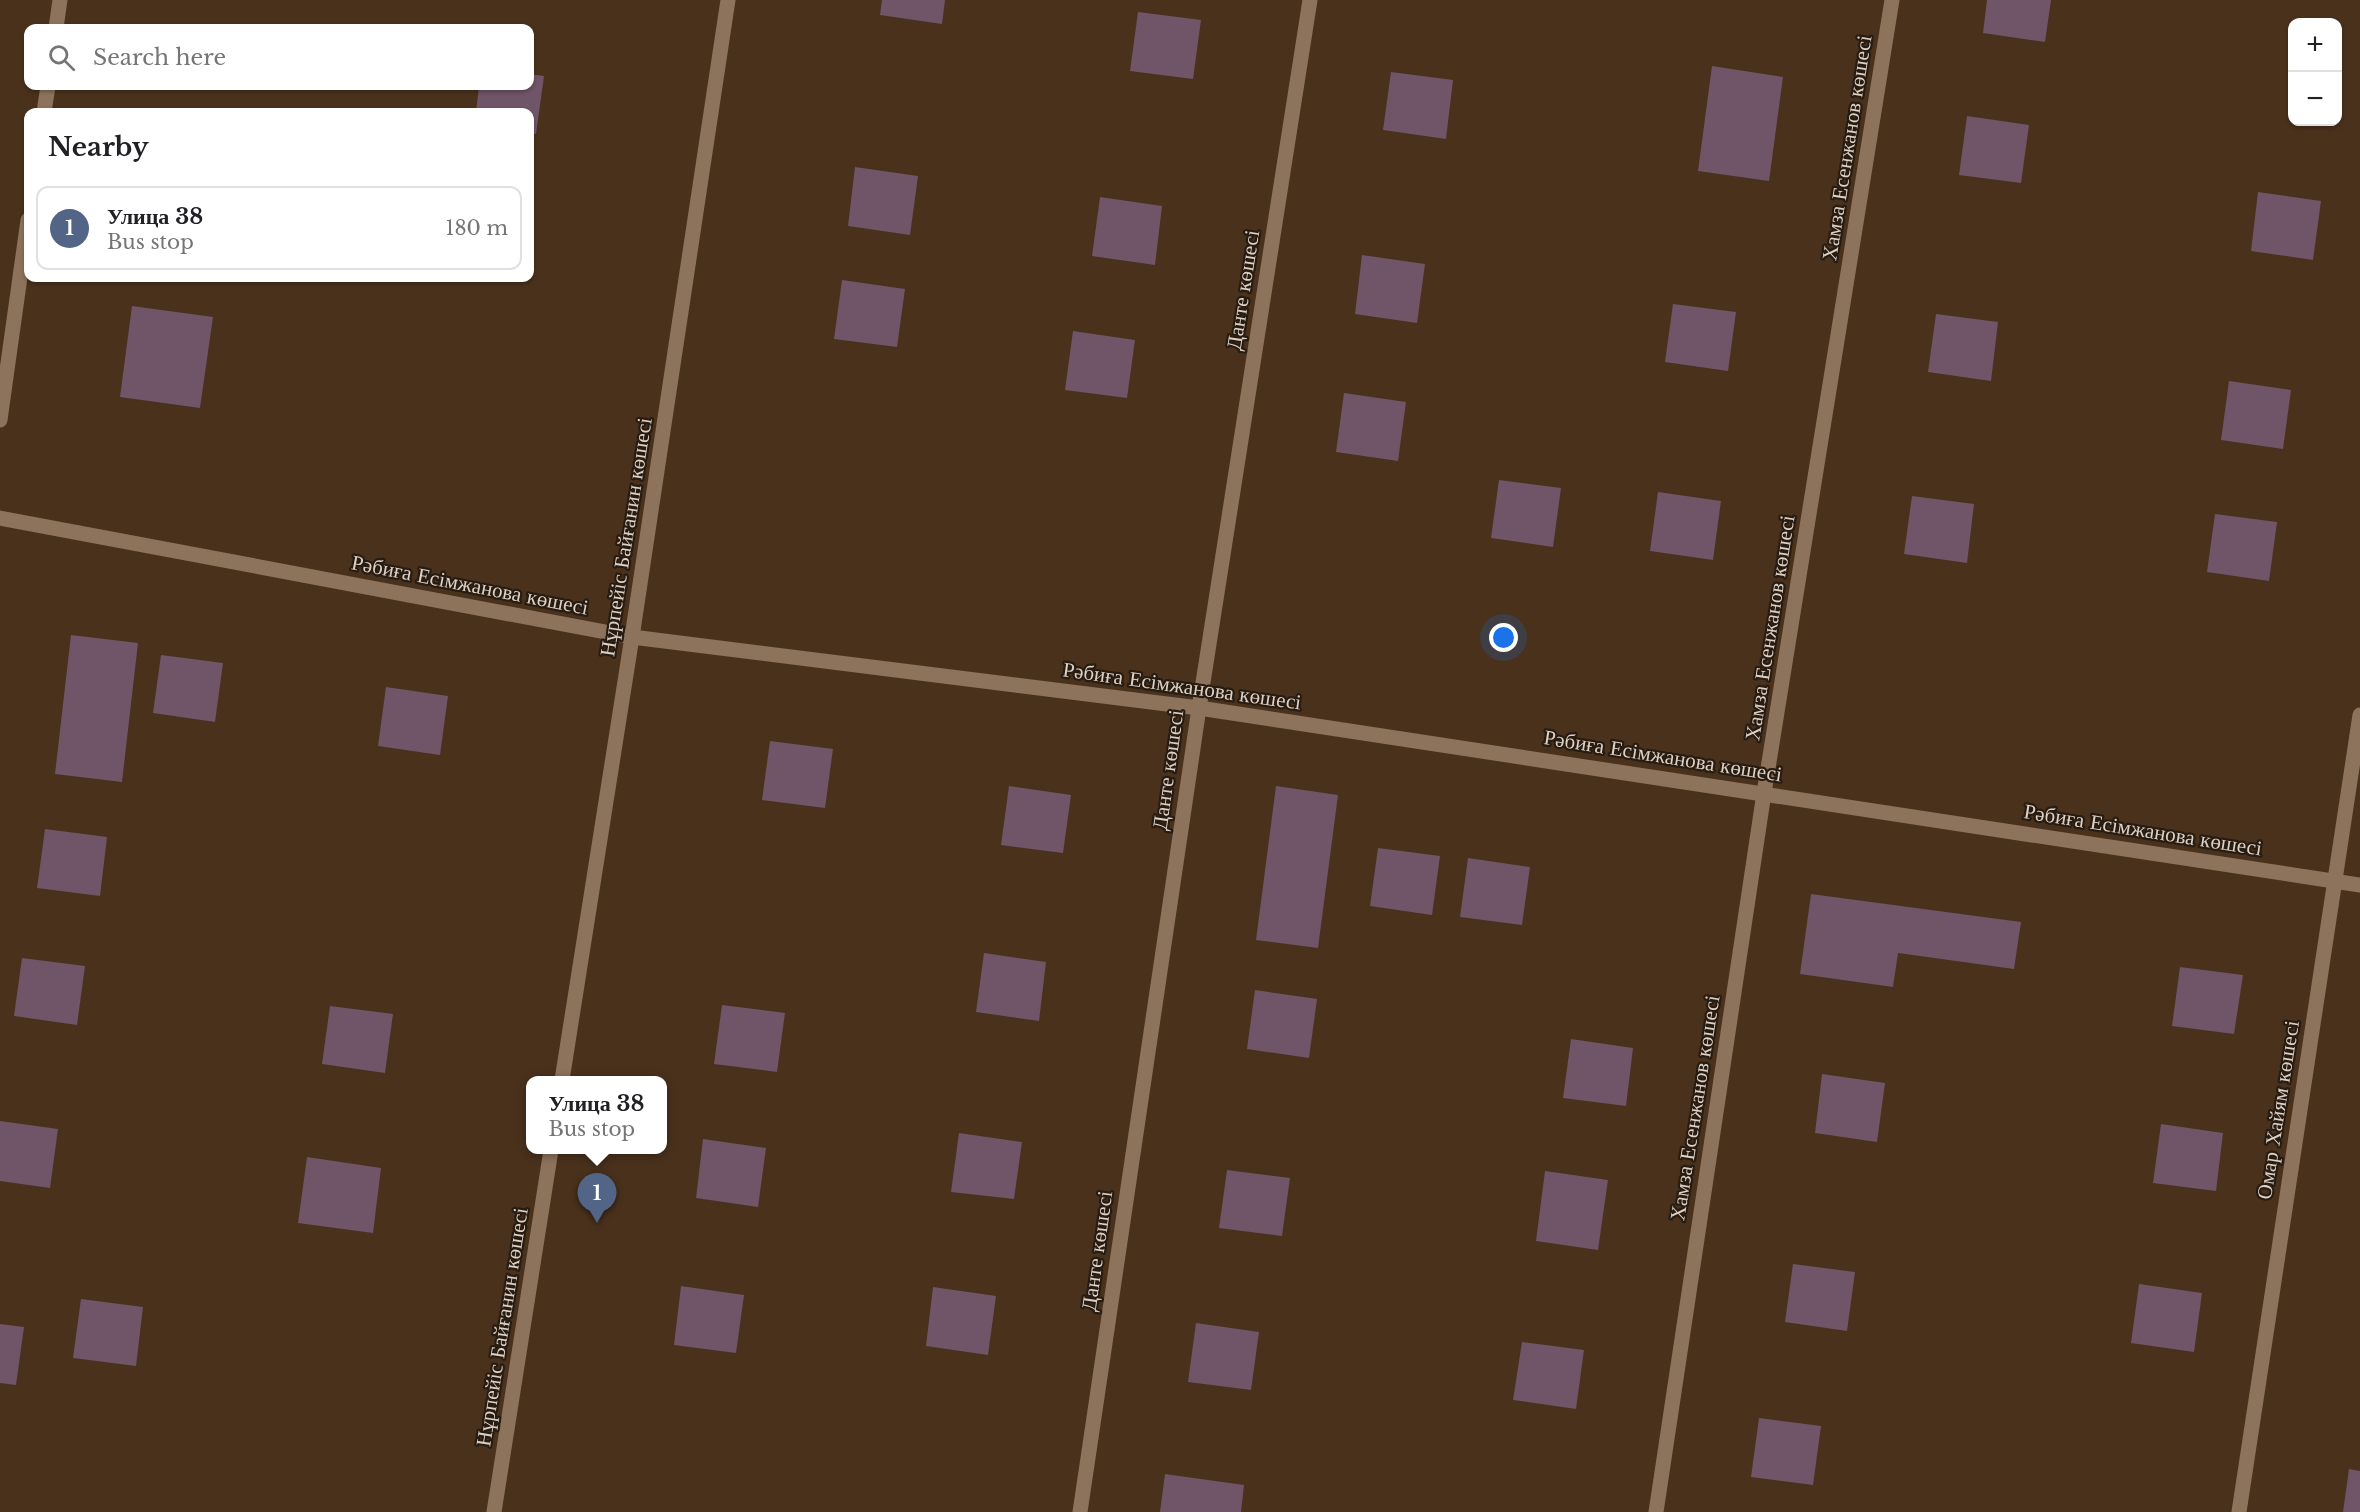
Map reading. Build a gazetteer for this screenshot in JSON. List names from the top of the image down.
{
  "streets": {
    "street": [
      "Хамза Есенжанов көшесі",
      "Данте көшесі",
      "Нұрпейіс Байғанин көшесі",
      "Рәбиға Есімжанова көшесі",
      "Омар Хайям көшесі"
    ]
  },
  "crossings": [
    ["Хамза Есенжанов көшесі", "Рәбиға Есімжанова көшесі"],
    ["Данте көшесі", "Рәбиға Есімжанова көшесі"],
    ["Нұрпейіс Байғанин көшесі", "Рәбиға Есімжанова көшесі"],
    ["Рәбиға Есімжанова көшесі", "Омар Хайям көшесі"]
  ],
  "page": {
    "map_buttons": ["+", "−"],
    "search": "Search here",
    "heading": "Nearby",
    "list": [
      {
        "mark": "1",
        "name": "Улица 38",
        "note": "Bus stop",
        "value": "180 m"
      }
    ],
    "popup": ["Улица 38", "Bus stop"],
    "pins": "1"
  }
}
